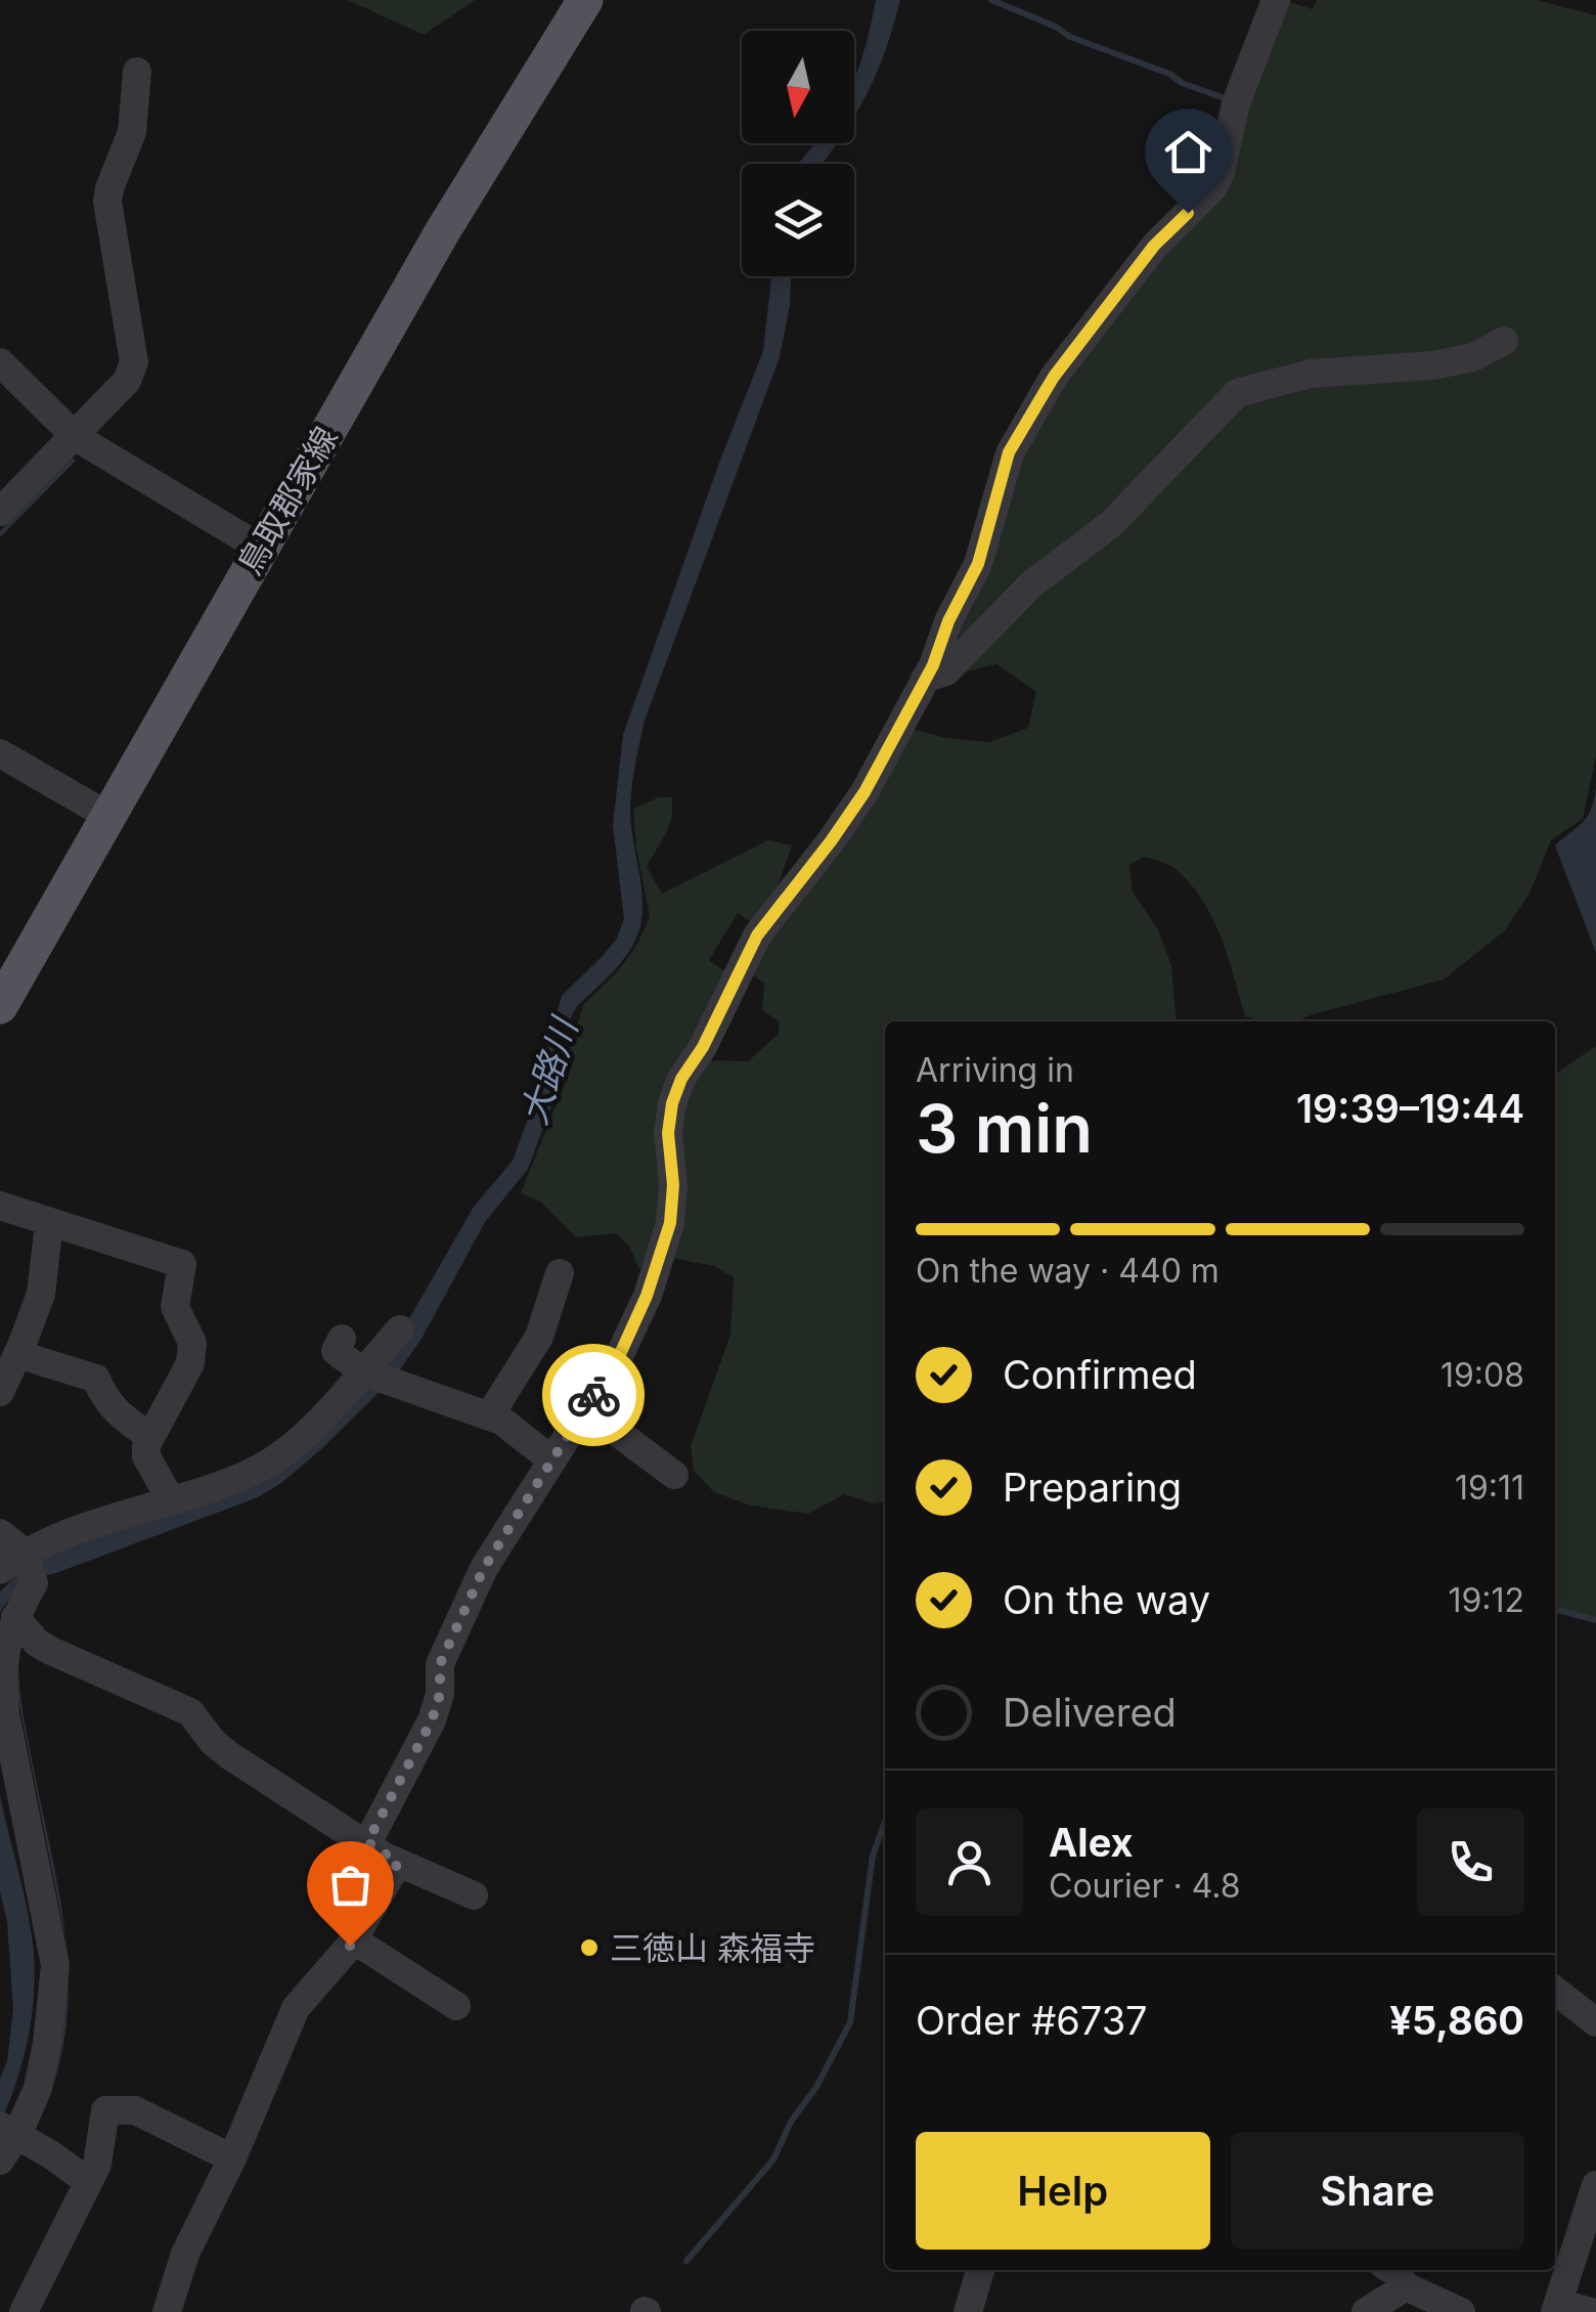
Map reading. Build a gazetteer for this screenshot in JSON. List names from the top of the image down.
{
  "streets": {
    "main road": ["鳥取郡家線"]
  },
  "water": ["大路川"],
  "places": ["三徳山 森福寺"],
  "north": "bottom",
  "page": {
    "heading": ["3 min", "Arriving in", "19:39–19:44"],
    "panel": [
      "Alex",
      "Courier · 4.8",
      "Order #6737",
      "¥5,860"
    ],
    "bar": "On the way · 440 m",
    "list": [
      ["Confirmed", "19:08"],
      ["Preparing", "19:11"],
      ["On the way", "19:12"],
      "Delivered"
    ],
    "buttons": ["Help", "Share"]
  }
}
